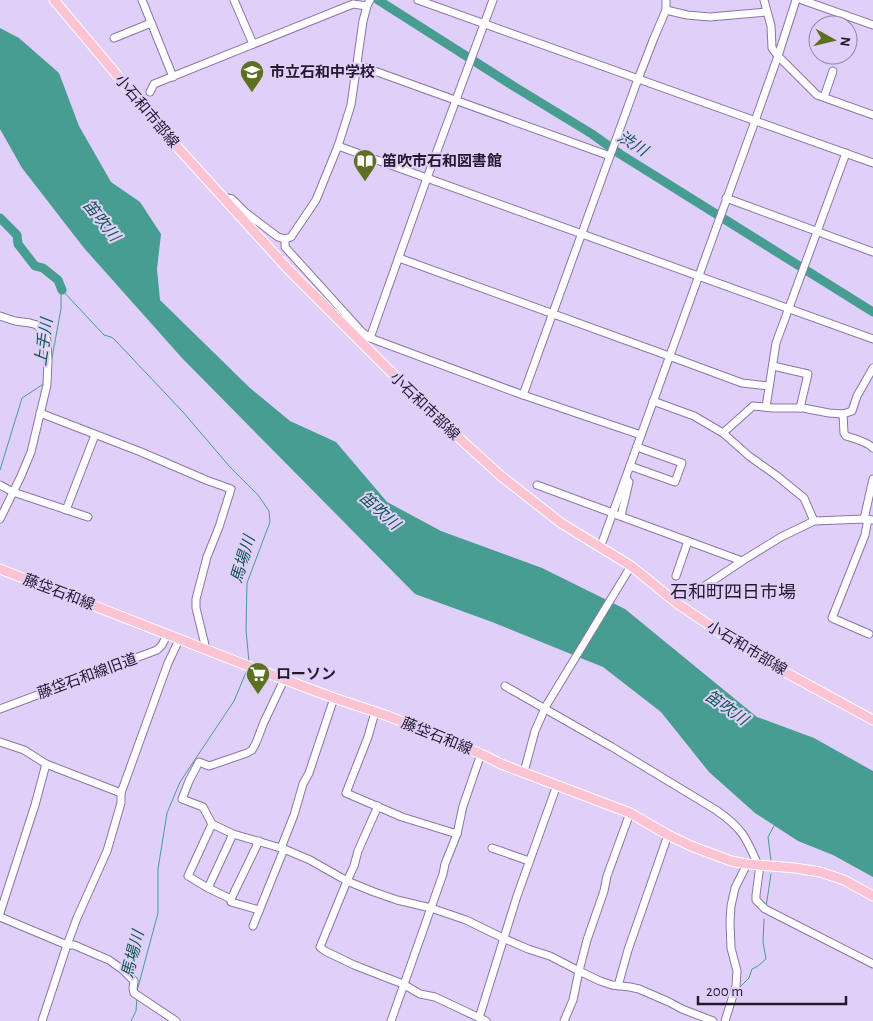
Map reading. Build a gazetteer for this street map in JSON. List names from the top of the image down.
{
  "streets": {
    "main road": ["小石和市部線", "藤垈石和線"],
    "street": ["藤垈石和線旧道"]
  },
  "crossings": [
    ["藤垈石和線", "藤垈石和線旧道"]
  ],
  "districts": ["石和町四日市場"],
  "water": [
    "渋川",
    "笛吹川",
    "上手川",
    "馬場川"
  ],
  "places": {
    "school or university": ["市立石和中学校"],
    "library": ["笛吹市石和図書館"],
    "supermarket": ["ローソン"]
  },
  "scale_bar": "200 m",
  "north": "right"
}
